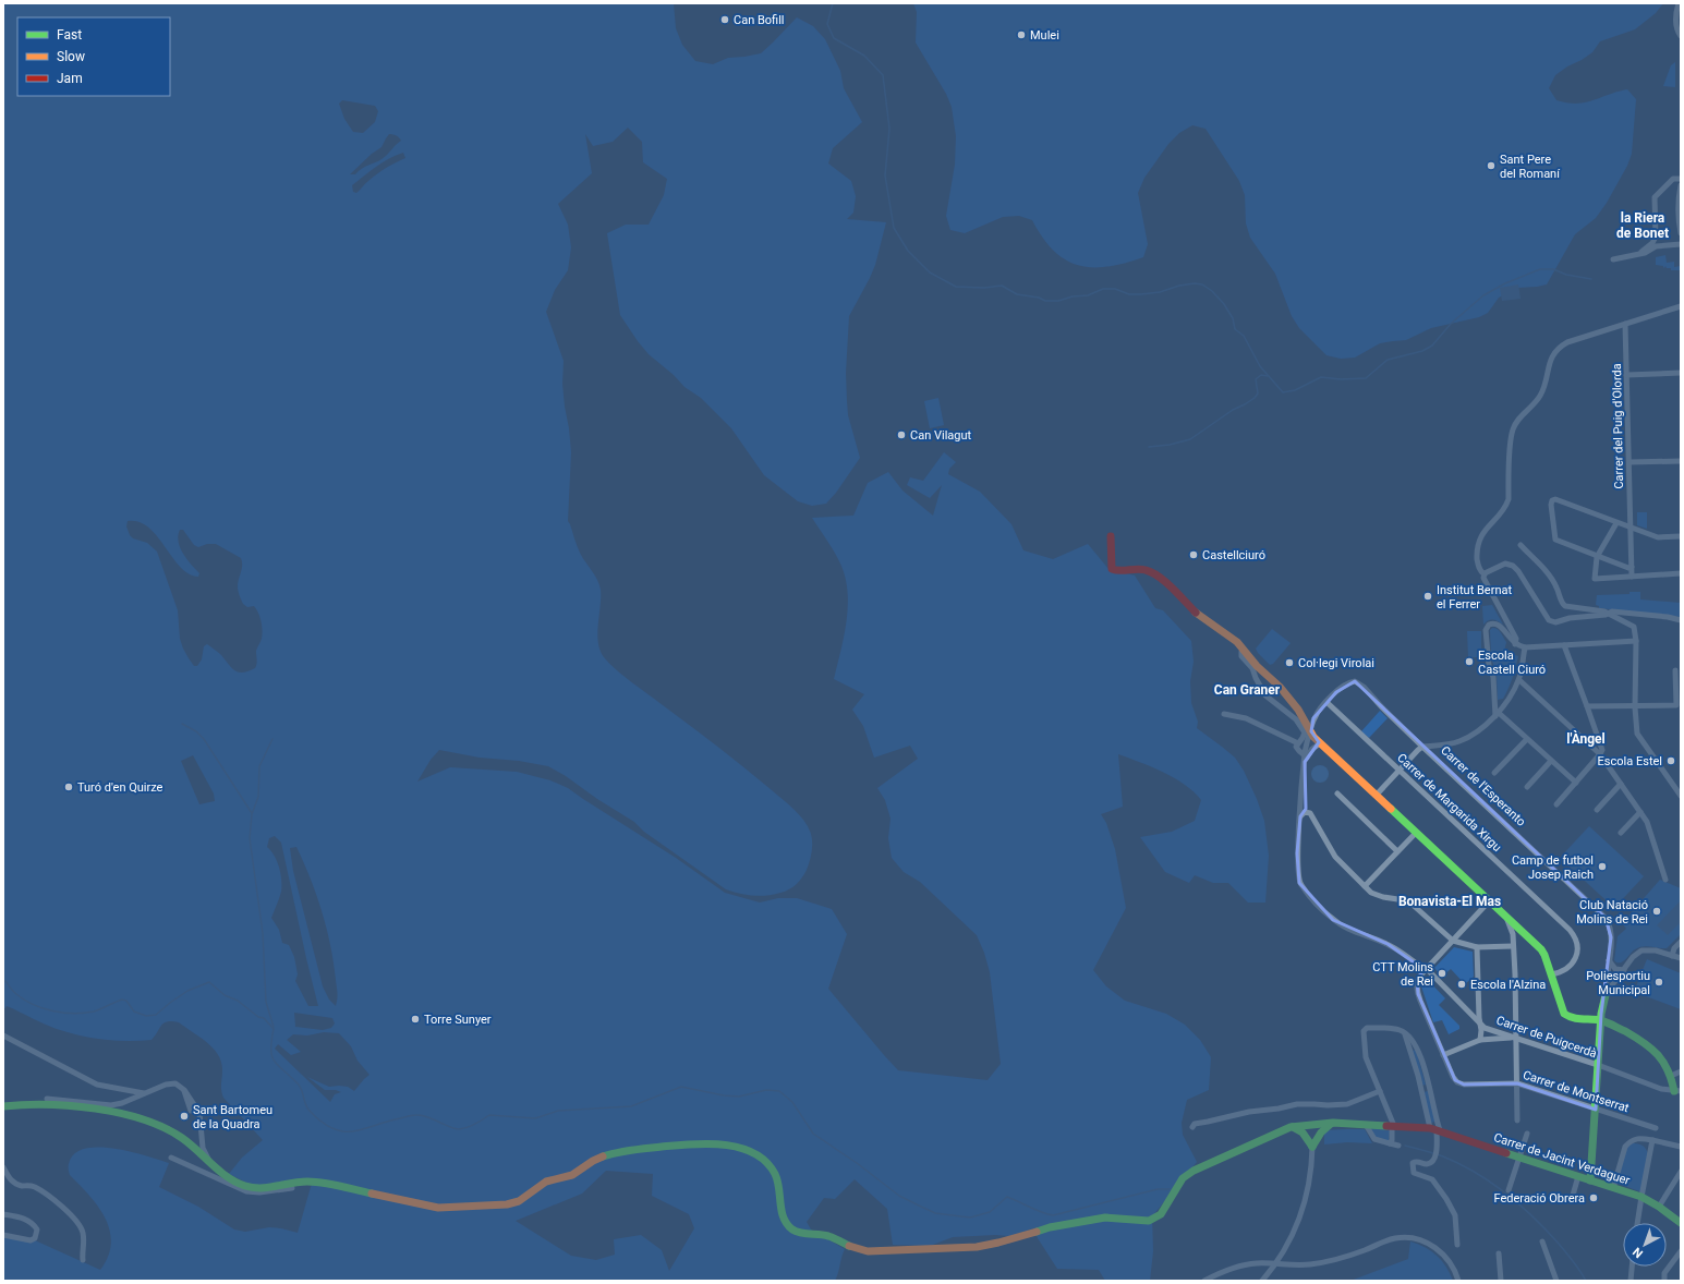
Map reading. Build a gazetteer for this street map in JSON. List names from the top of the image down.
{
  "streets": {
    "main road": ["Carrer de l'Esperanto", "Carrer de Jacint Verdaguer"],
    "street": [
      "Carrer del Puig d'Olorda",
      "Carrer de Margarida Xirgu",
      "Carrer de Puigcerdà",
      "Carrer de Montserrat"
    ]
  },
  "crossings": [
    ["Carrer de l'Esperanto", "Carrer de Margarida Xirgu"],
    ["Carrer de l'Esperanto", "Carrer de Puigcerdà"],
    ["Carrer de l'Esperanto", "Carrer de Montserrat"],
    ["Carrer de l'Esperanto", "Carrer de Jacint Verdaguer"],
    ["Carrer de Puigcerdà", "Carrer de Montserrat"]
  ],
  "districts": [
    "la Riera de Bonet",
    "Can Graner",
    "l'Àngel",
    "Bonavista-El Mas"
  ],
  "places": [
    "Can Bofill",
    "Mulei",
    "Sant Pere del Romaní",
    "Can Vilagut",
    "Castellciuró",
    "Institut Bernat el Ferrer",
    "Escola Castell Ciuró",
    "Col·legi Virolai",
    "Escola Estel",
    "Turó d'en Quirze",
    "Camp de futbol Josep Raich",
    "Club Natació Molins de Rei",
    "CTT Molins de Rei",
    "Poliesportiu Municipal",
    "Escola l'Alzina",
    "Torre Sunyer",
    "Sant Bartomeu de la Quadra",
    "Federació Obrera"
  ],
  "legend": ["Fast", "Slow", "Jam"],
  "north": "bottom left"
}
